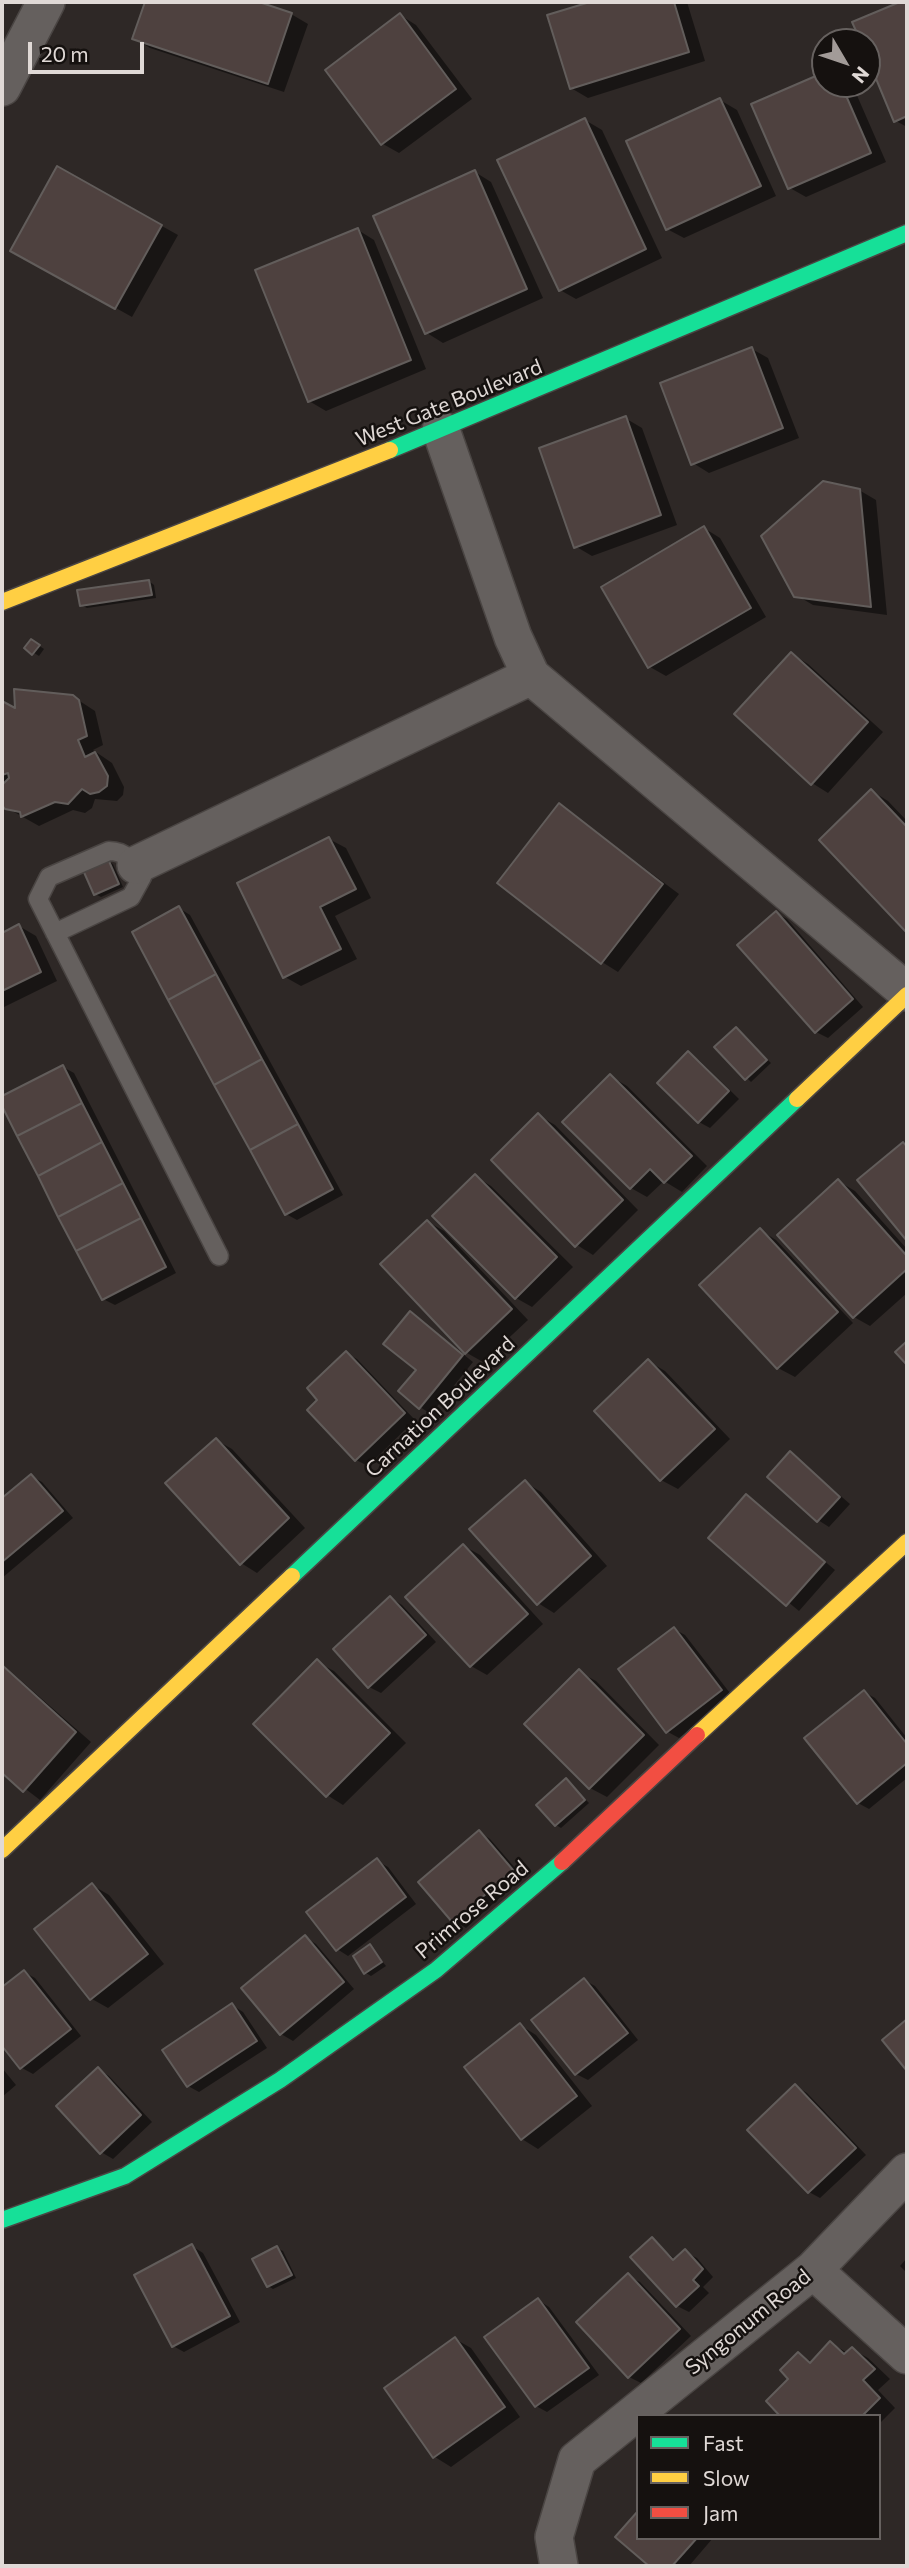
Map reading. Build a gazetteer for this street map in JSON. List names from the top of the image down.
{
  "streets": {
    "street": [
      "West Gate Boulevard",
      "Carnation Boulevard",
      "Primrose Road",
      "Syngonum Road"
    ]
  },
  "legend": ["Fast", "Slow", "Jam"],
  "scale_bar": "20 m",
  "north": "bottom right"
}
